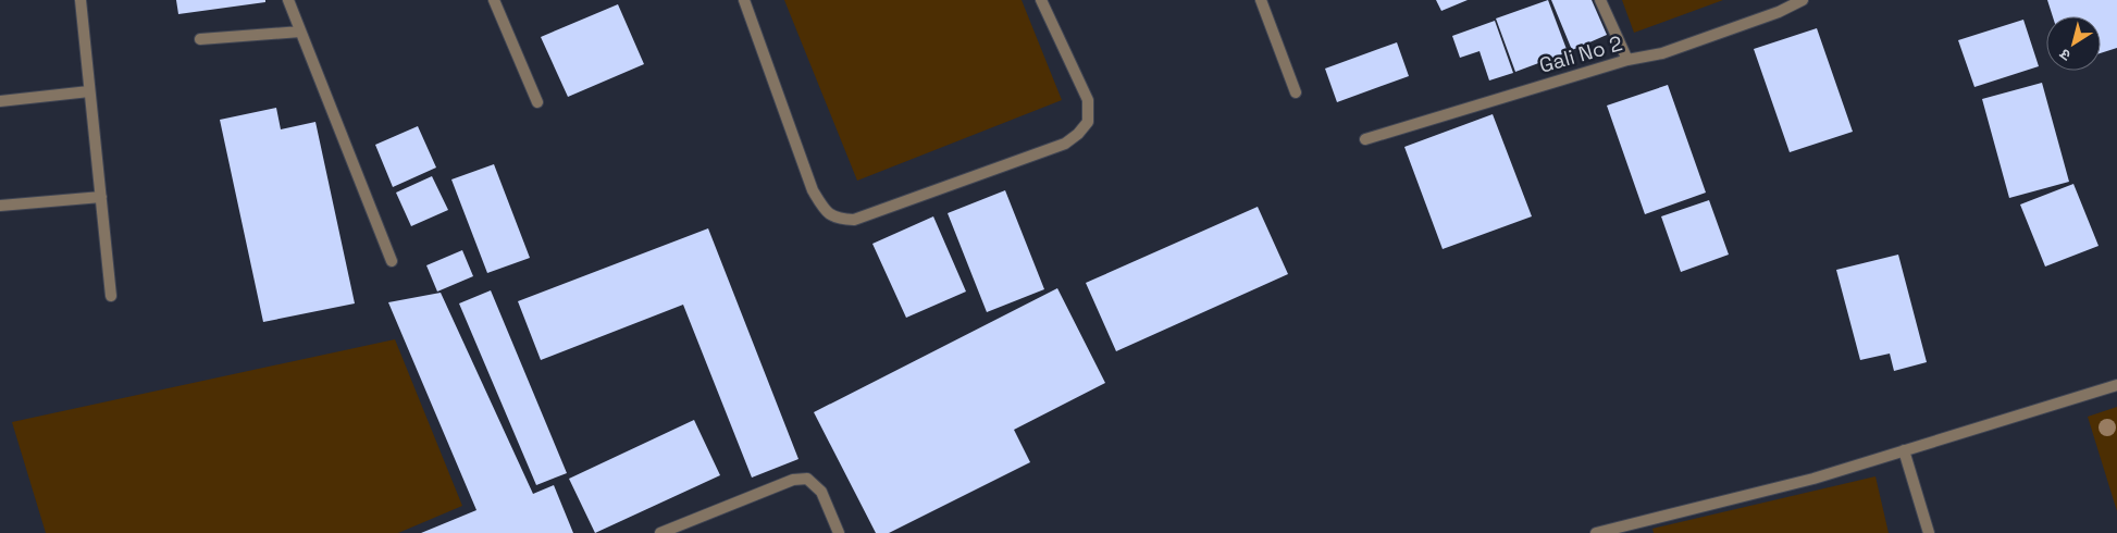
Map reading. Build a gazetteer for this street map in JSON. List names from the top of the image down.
{
  "streets": {
    "street": ["Gali No 2"]
  },
  "north": "bottom left"
}
